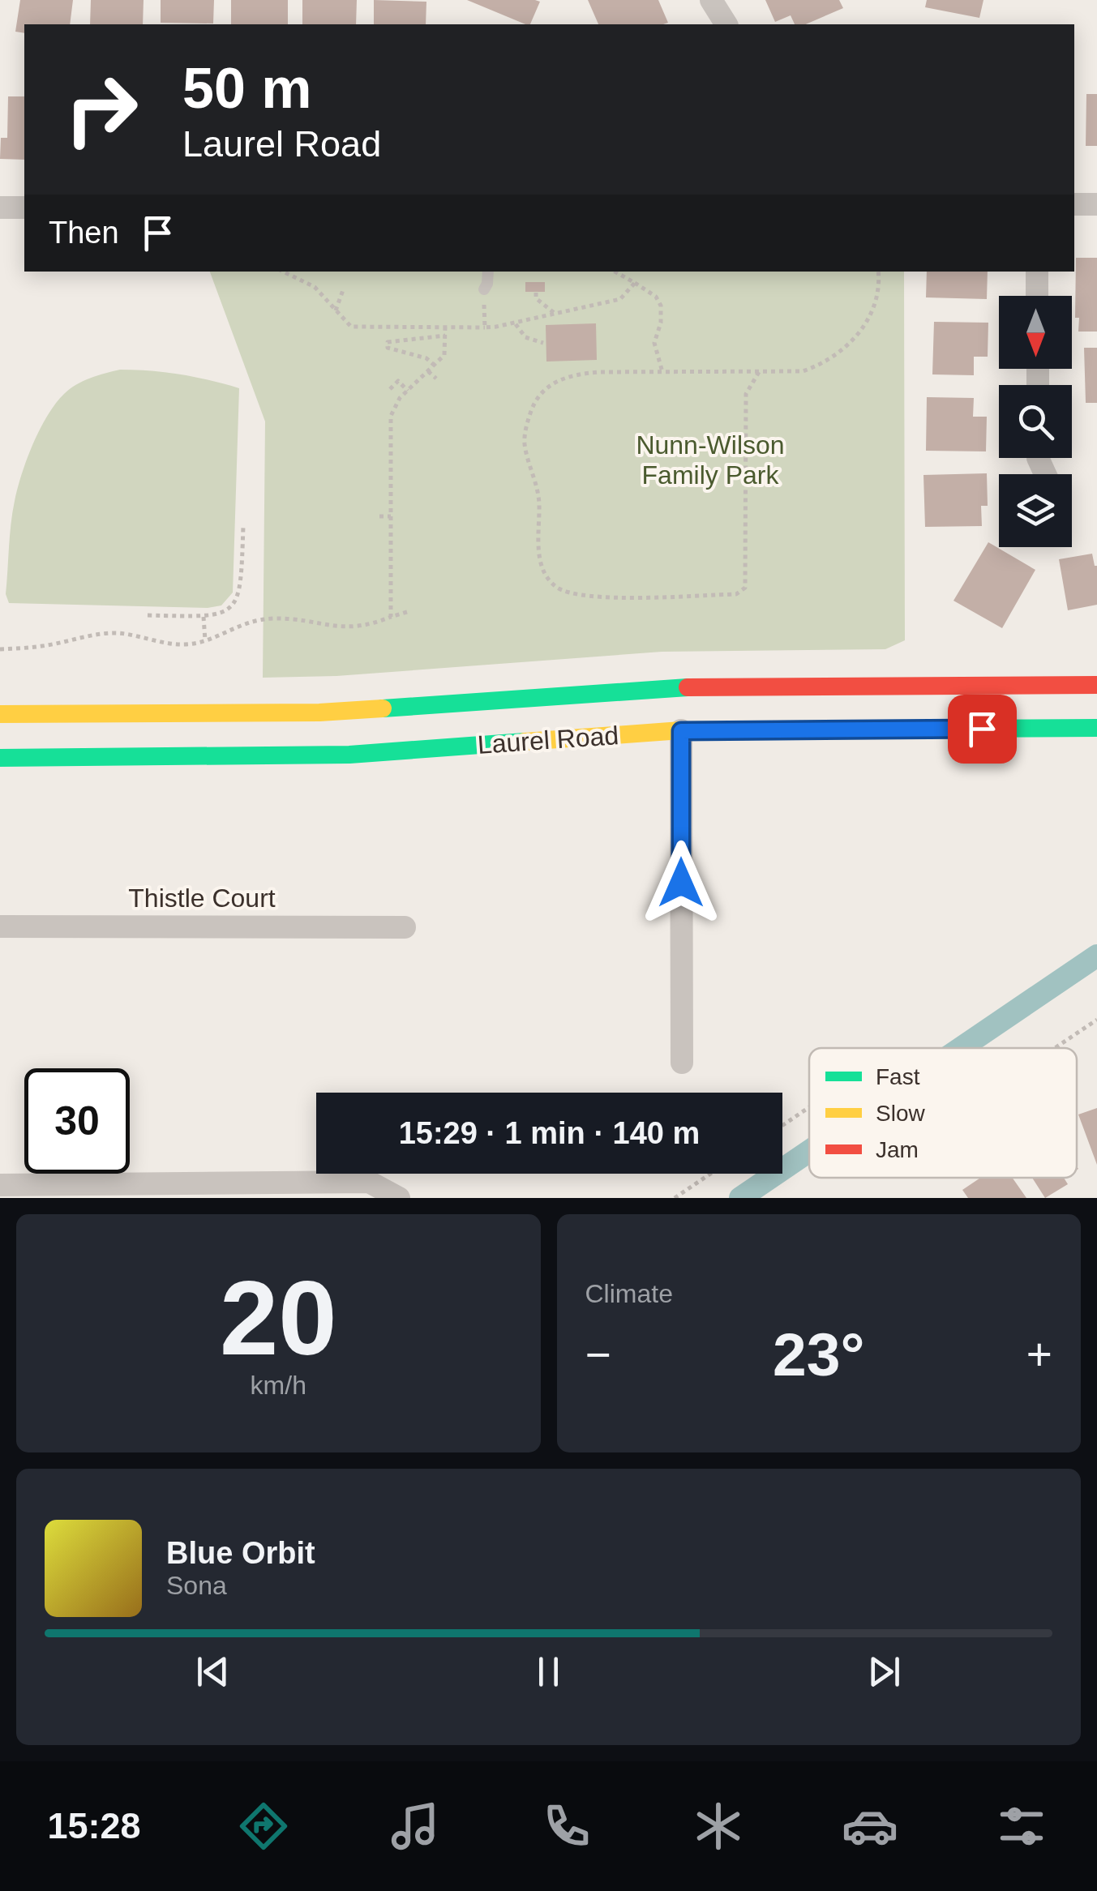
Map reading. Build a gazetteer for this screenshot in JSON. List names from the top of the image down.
{
  "streets": {
    "main road": ["Laurel Road"],
    "street": ["Thistle Court"]
  },
  "parks": ["Nunn-Wilson Family Park"],
  "legend": ["Fast", "Slow", "Jam"],
  "north": "bottom",
  "page": {
    "turn": ["50 m", "Laurel Road"],
    "then": "Then",
    "limit": "30",
    "trip": "15:29 · 1 min · 140 m",
    "tile": [
      ["20", "km/h"],
      "Climate"
    ],
    "heat": ["−", "23°", "+"],
    "song": ["Blue Orbit", "Sona"],
    "tabs": "15:28"
  }
}
